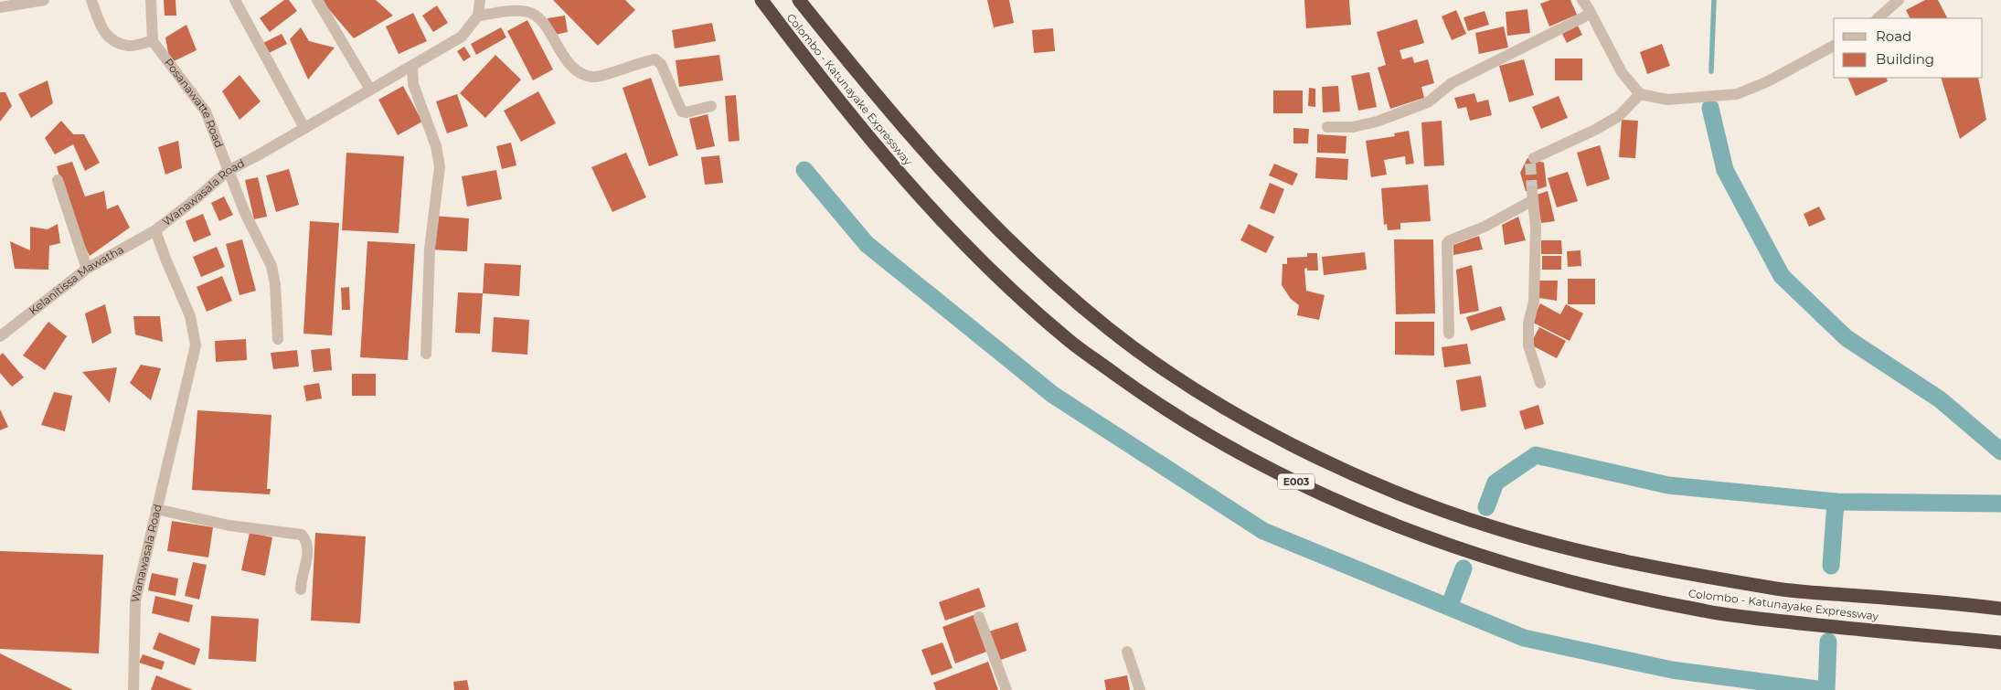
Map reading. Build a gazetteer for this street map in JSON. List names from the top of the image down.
{
  "streets": {
    "highway": ["Colombo - Katunayake Expressway", "E003"],
    "street": ["Posanawatte Road", "Wanawasala Road", "Kelanitissa Mawatha"]
  },
  "crossings": [
    ["Posanawatte Road", "Wanawasala Road"],
    ["Wanawasala Road", "Kelanitissa Mawatha"]
  ],
  "legend": ["Road", "Building"]
}
